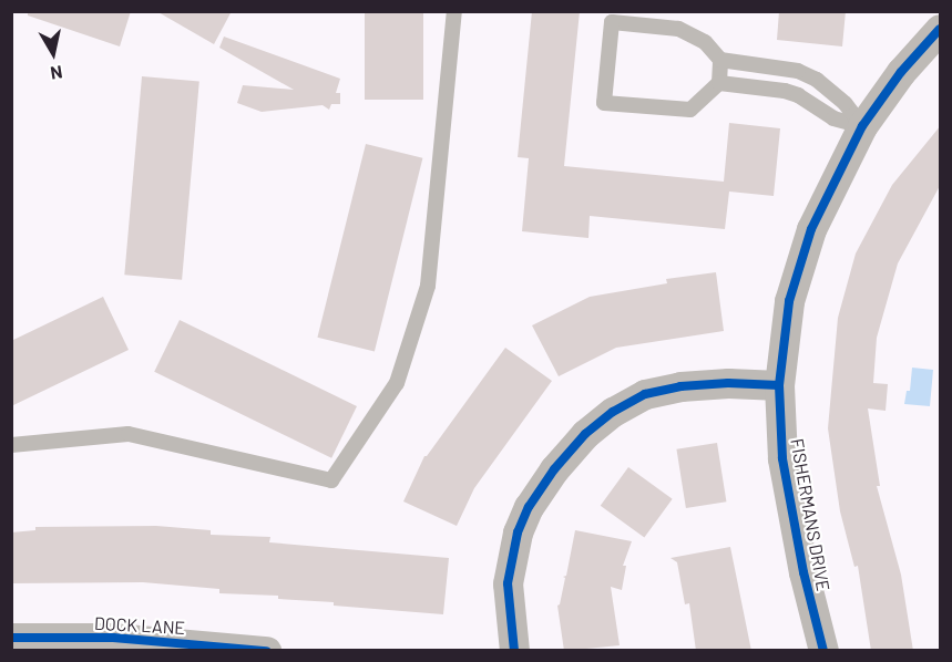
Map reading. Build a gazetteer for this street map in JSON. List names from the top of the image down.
{
  "streets": {
    "street": ["FISHERMANS DRIVE", "DOCK LANE"]
  },
  "north": "bottom"
}
